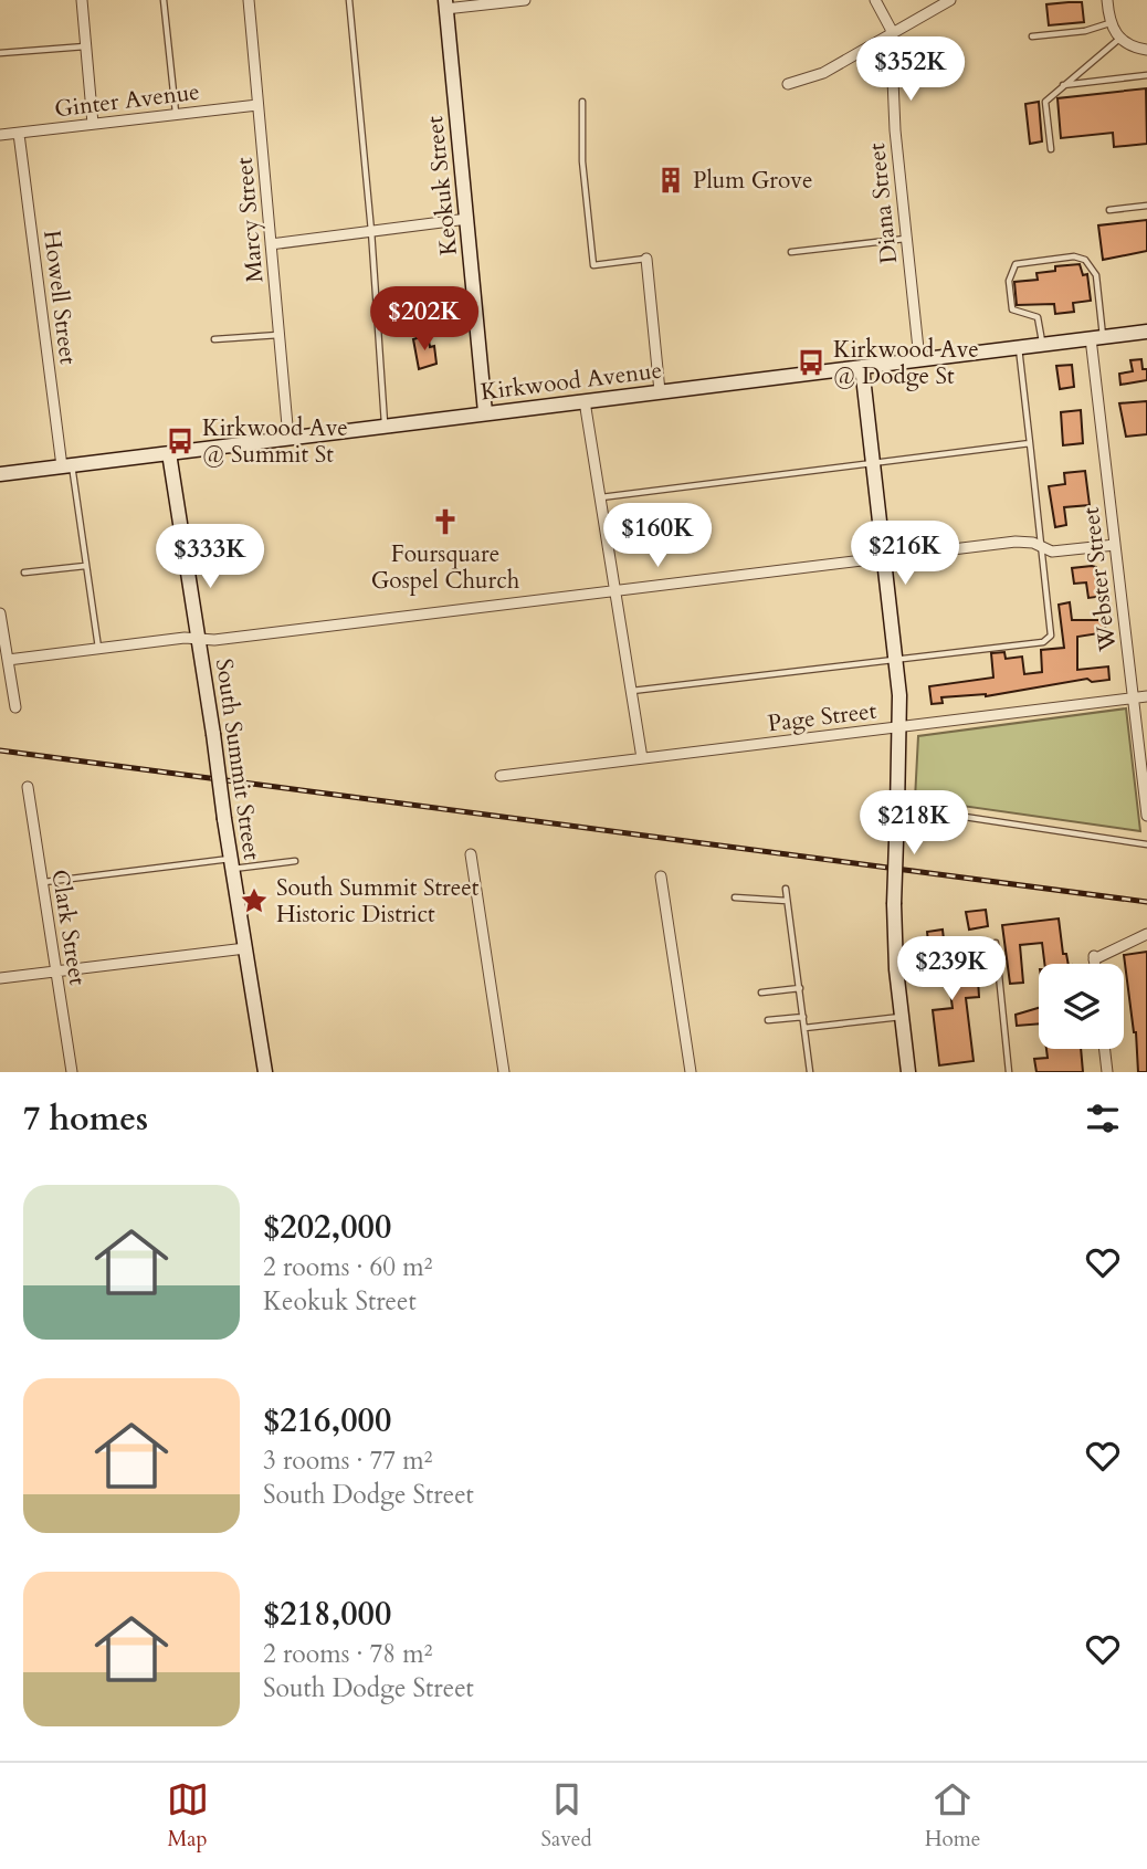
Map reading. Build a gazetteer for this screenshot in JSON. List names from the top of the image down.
{
  "streets": {
    "main road": ["Keokuk Street", "Kirkwood Avenue", "South Summit Street"],
    "street": [
      "Ginter Avenue",
      "Diana Street",
      "Marcy Street",
      "Howell Street",
      "Webster Street",
      "Page Street",
      "Clark Street"
    ]
  },
  "crossings": [
    ["Ginter Avenue", "Marcy Street"],
    ["Ginter Avenue", "Howell Street"],
    ["Keokuk Street", "Kirkwood Avenue"],
    ["Diana Street", "Kirkwood Avenue"],
    ["Marcy Street", "Kirkwood Avenue"],
    ["Howell Street", "Kirkwood Avenue"],
    ["Kirkwood Avenue", "Webster Street"],
    ["Kirkwood Avenue", "South Summit Street"],
    ["Webster Street", "Page Street"]
  ],
  "places": {
    "building": ["Plum Grove"],
    "bus stop": ["Kirkwood Ave @ Dodge St", "Kirkwood Ave @ Summit St"],
    "church": ["Foursquare Gospel Church"],
    "place": ["South Summit Street Historic District"]
  },
  "page": {
    "price": [
      "$352K",
      "$202K",
      "$160K",
      "$216K",
      "$333K",
      "$218K",
      "$239K"
    ],
    "heading": "7 homes",
    "list": [
      {
        "name": "$202,000",
        "note": "2 rooms · 60 m² · Keokuk Street"
      },
      {
        "name": "$216,000",
        "note": "3 rooms · 77 m² · South Dodge Street"
      },
      {
        "name": "$218,000",
        "note": "2 rooms · 78 m² · South Dodge Street"
      }
    ],
    "tabs": ["Map", "Saved", "Home"]
  }
}
